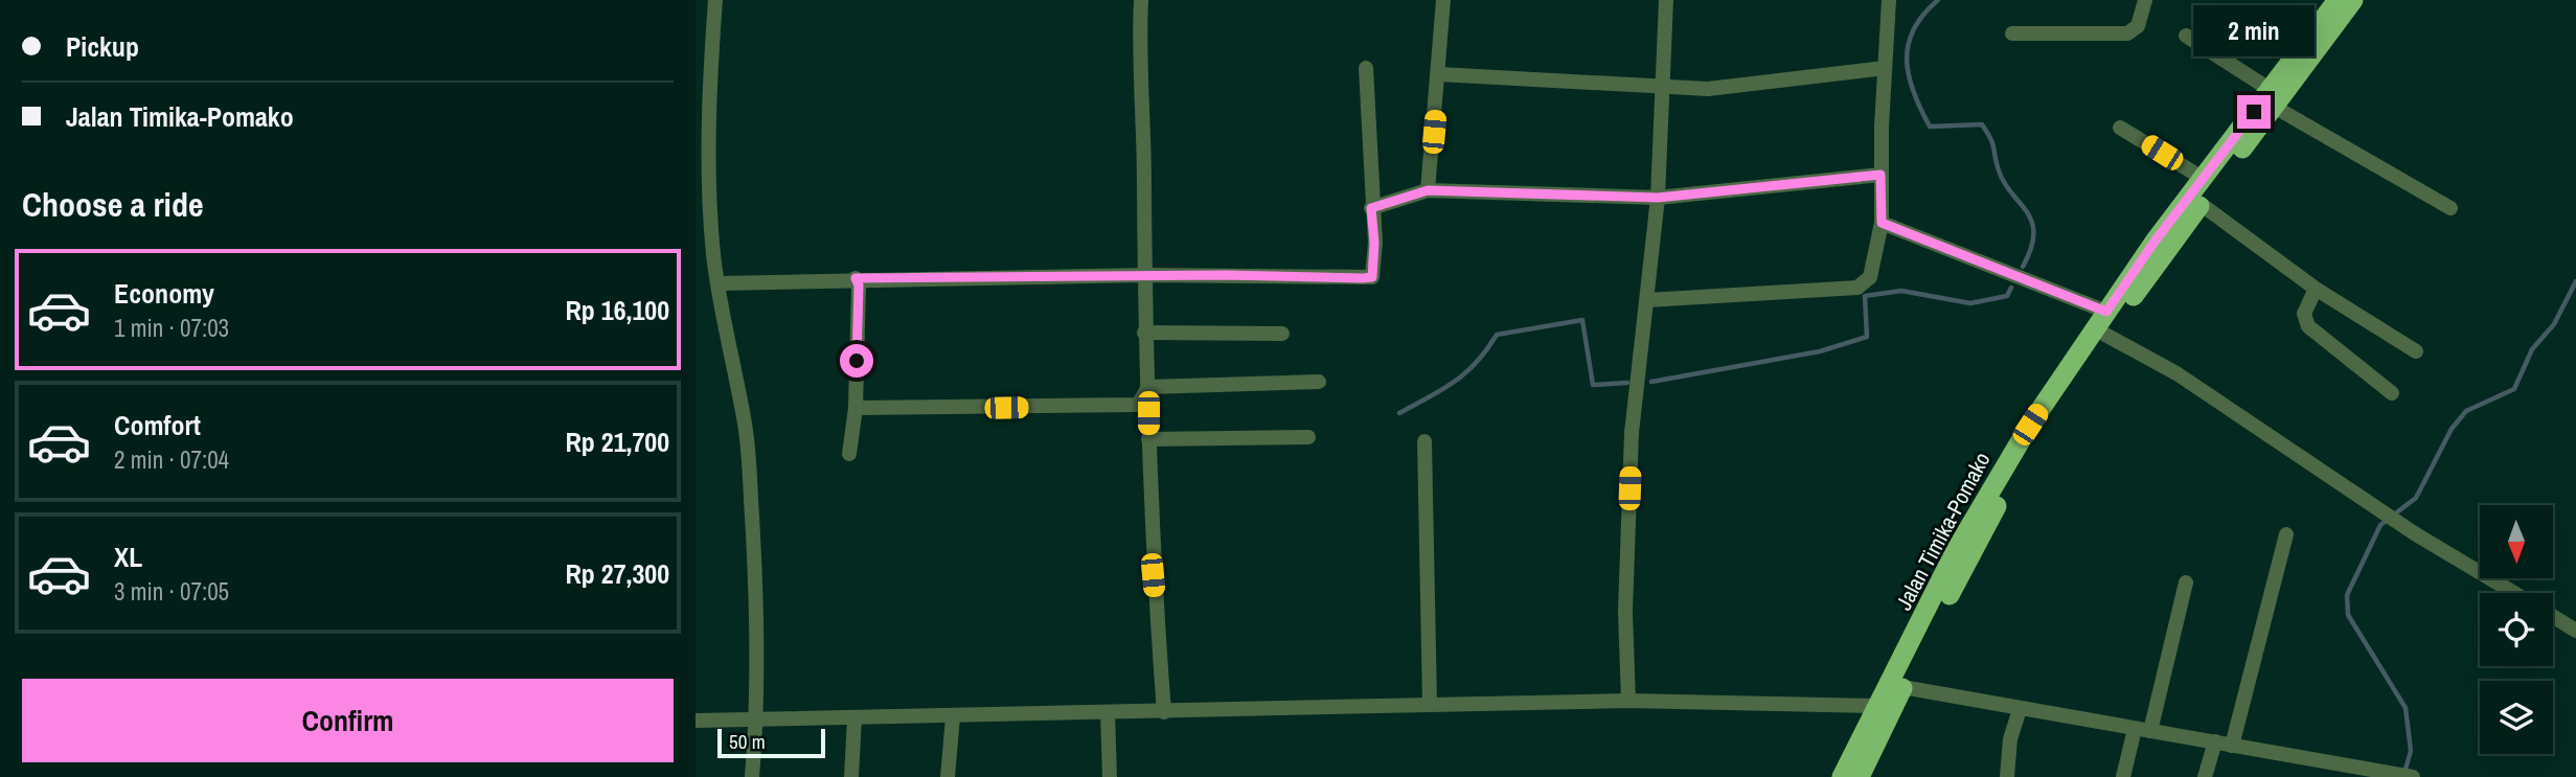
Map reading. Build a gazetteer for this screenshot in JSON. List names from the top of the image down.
{
  "streets": {
    "highway": ["Jalan Timika-Pomako"]
  },
  "scale_bar": "50 m",
  "north": "bottom",
  "page": {
    "banner": ["Pickup", "Jalan Timika-Pomako"],
    "bubble": "2 min",
    "heading": "Choose a ride",
    "list": [
      {
        "name": "Economy",
        "note": "1 min · 07:03",
        "value": "Rp 16,100"
      },
      {
        "name": "Comfort",
        "note": "2 min · 07:04",
        "value": "Rp 21,700"
      },
      {
        "name": "XL",
        "note": "3 min · 07:05",
        "value": "Rp 27,300"
      }
    ],
    "buttons": "Confirm",
    "scale": "50 m"
  }
}
